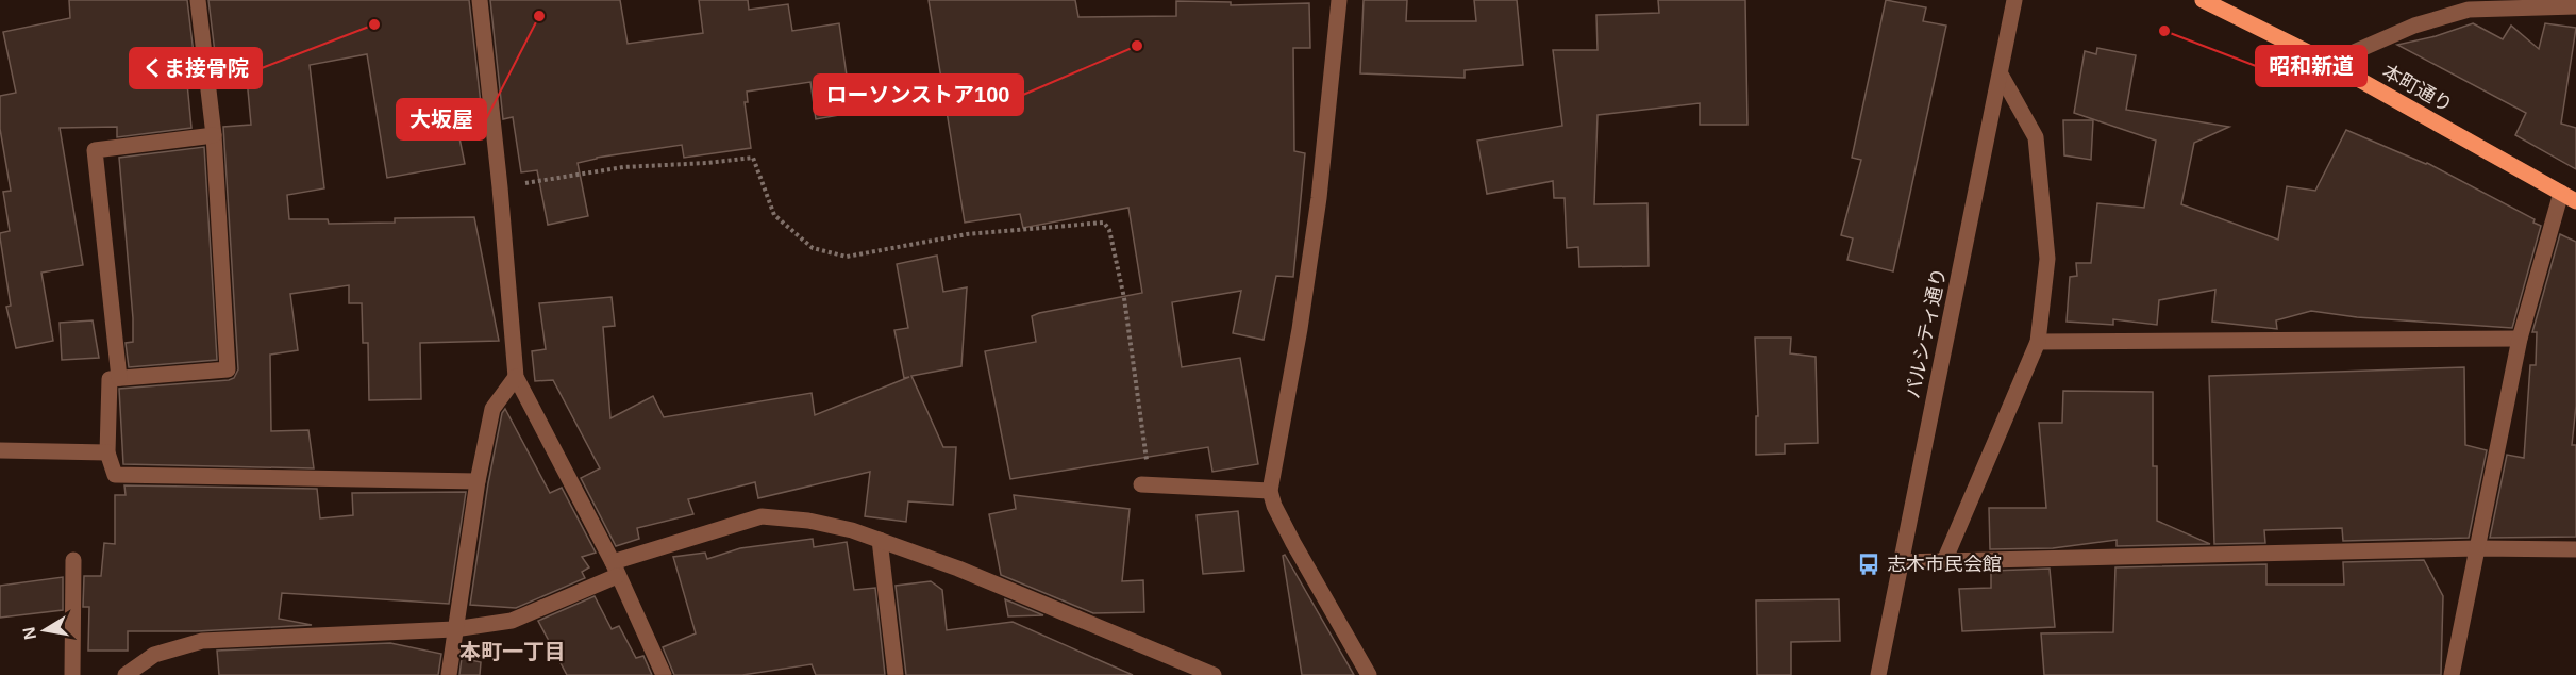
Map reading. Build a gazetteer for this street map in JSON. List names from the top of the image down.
{
  "streets": {
    "main road": ["本町通り"],
    "street": ["パルシティ通り"]
  },
  "districts": ["本町一丁目"],
  "places": {
    "other": [
      "大坂屋",
      "くま接骨院",
      "昭和新道",
      "ローソンストア100"
    ],
    "bus stop": ["志木市民会館"]
  },
  "north": "left"
}
